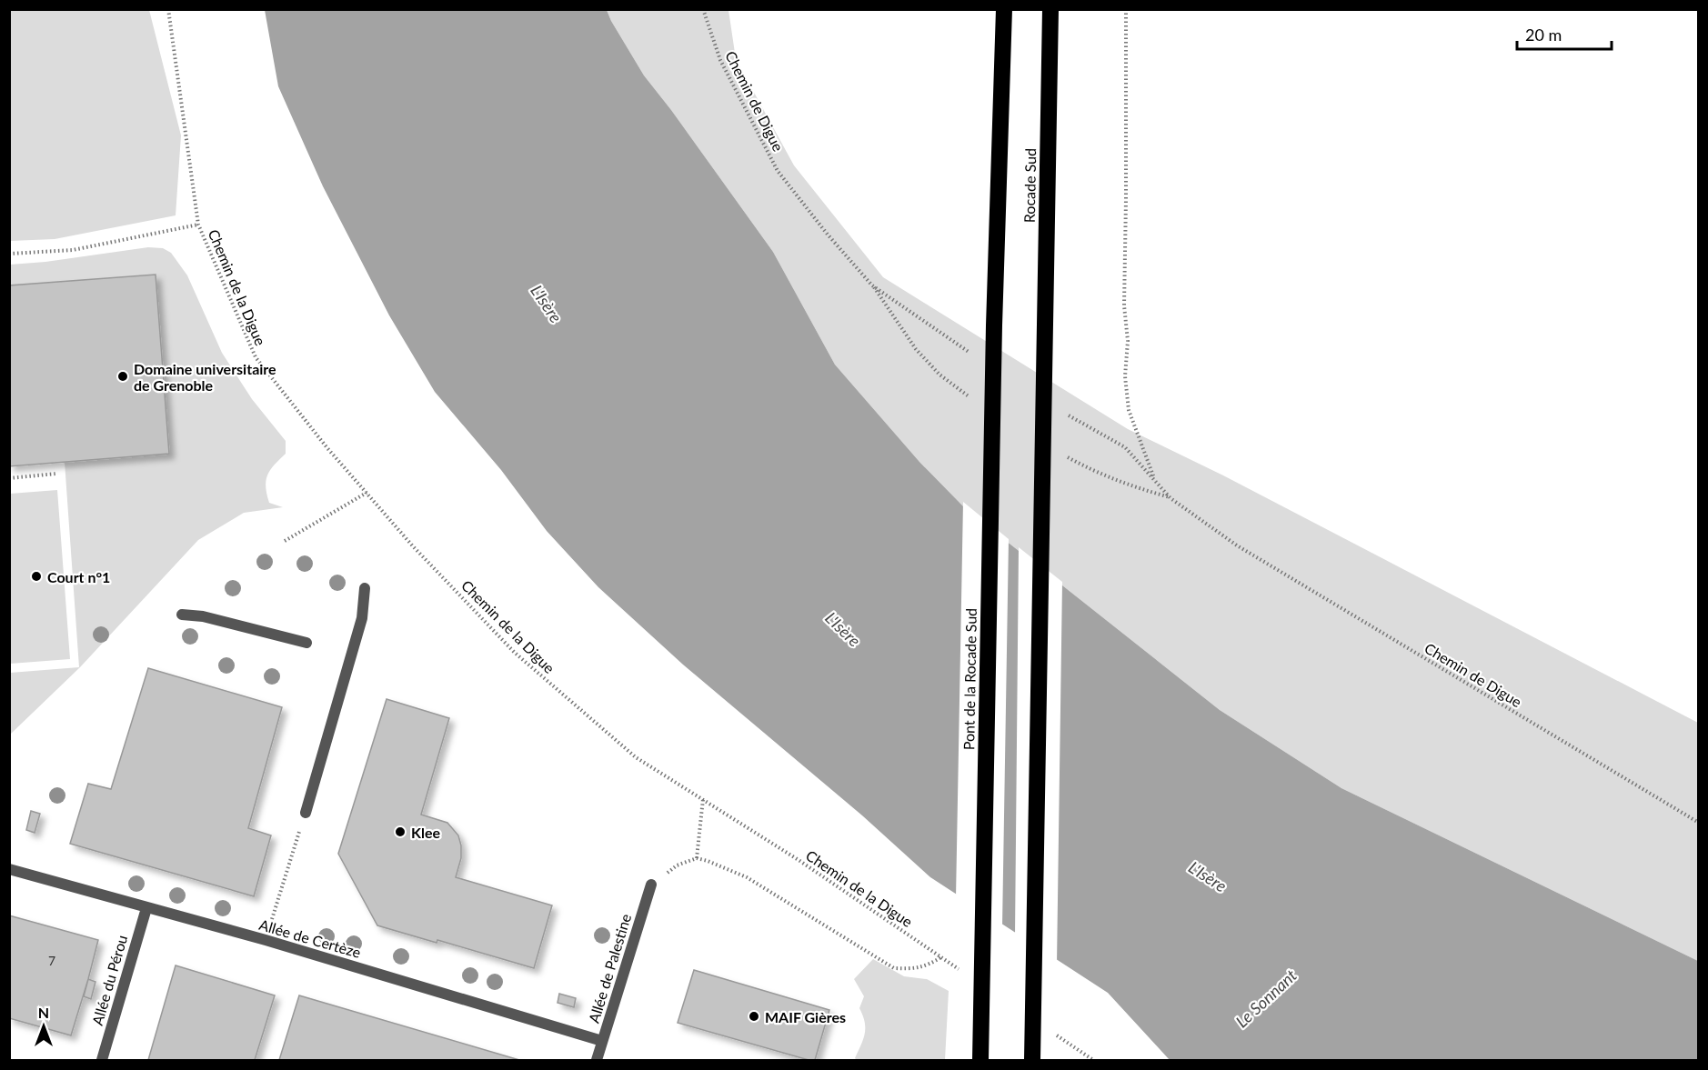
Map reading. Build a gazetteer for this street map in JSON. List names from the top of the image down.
{
  "streets": {
    "highway": ["Rocade Sud", "Pont de la Rocade Sud"],
    "street": ["Allée de Certèze", "Allée de Palestine", "Allée du Pérou"],
    "path": ["Chemin de Digue", "Chemin de la Digue"]
  },
  "crossings": [
    ["Rocade Sud", "Pont de la Rocade Sud"],
    ["Allée de Certèze", "Allée de Palestine"],
    ["Allée de Certèze", "Allée du Pérou"]
  ],
  "water": ["L'Isère", "Le Sonnant"],
  "places": [
    "Domaine universitaire de Grenoble",
    "Court n°1",
    "Klee",
    "MAIF Gières"
  ],
  "house_numbers": ["7"],
  "scale_bar": "20 m",
  "north": "top"
}
